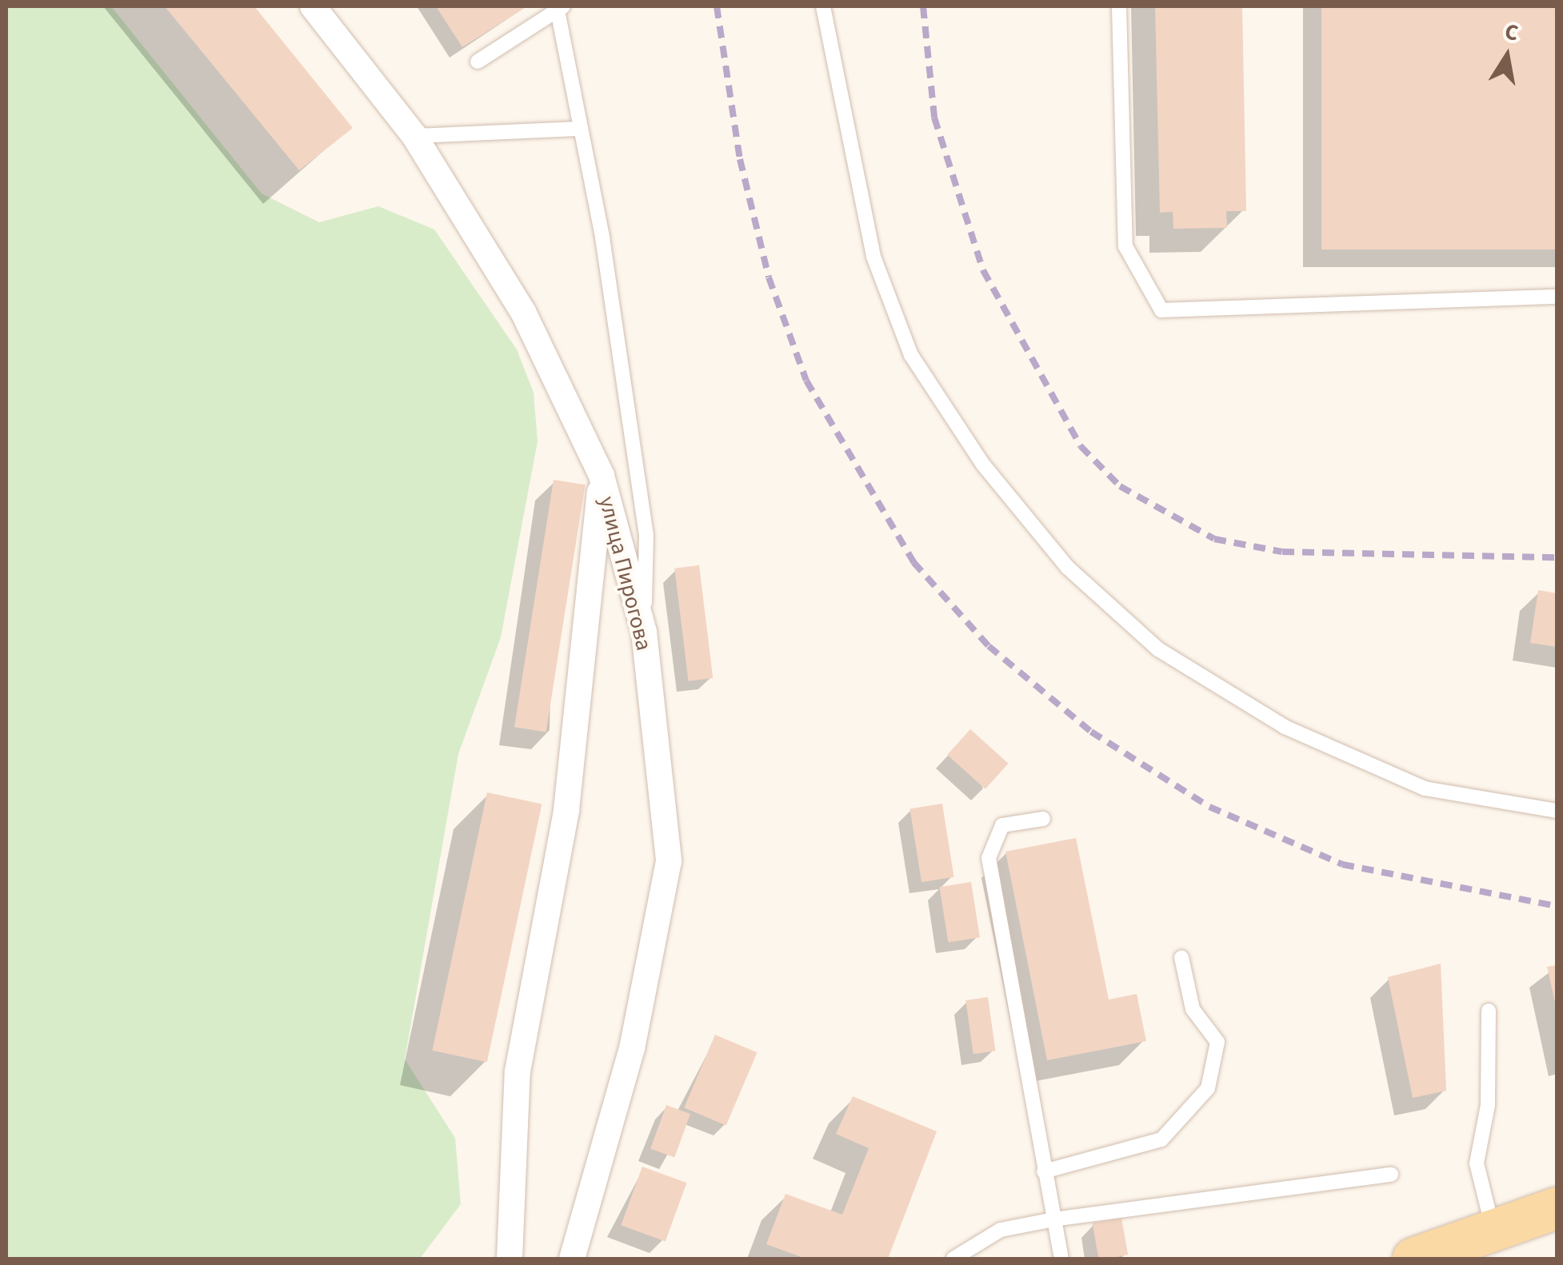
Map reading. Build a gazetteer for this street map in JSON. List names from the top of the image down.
{
  "streets": {
    "street": ["улица Пирогова"]
  },
  "north": "top"
}
